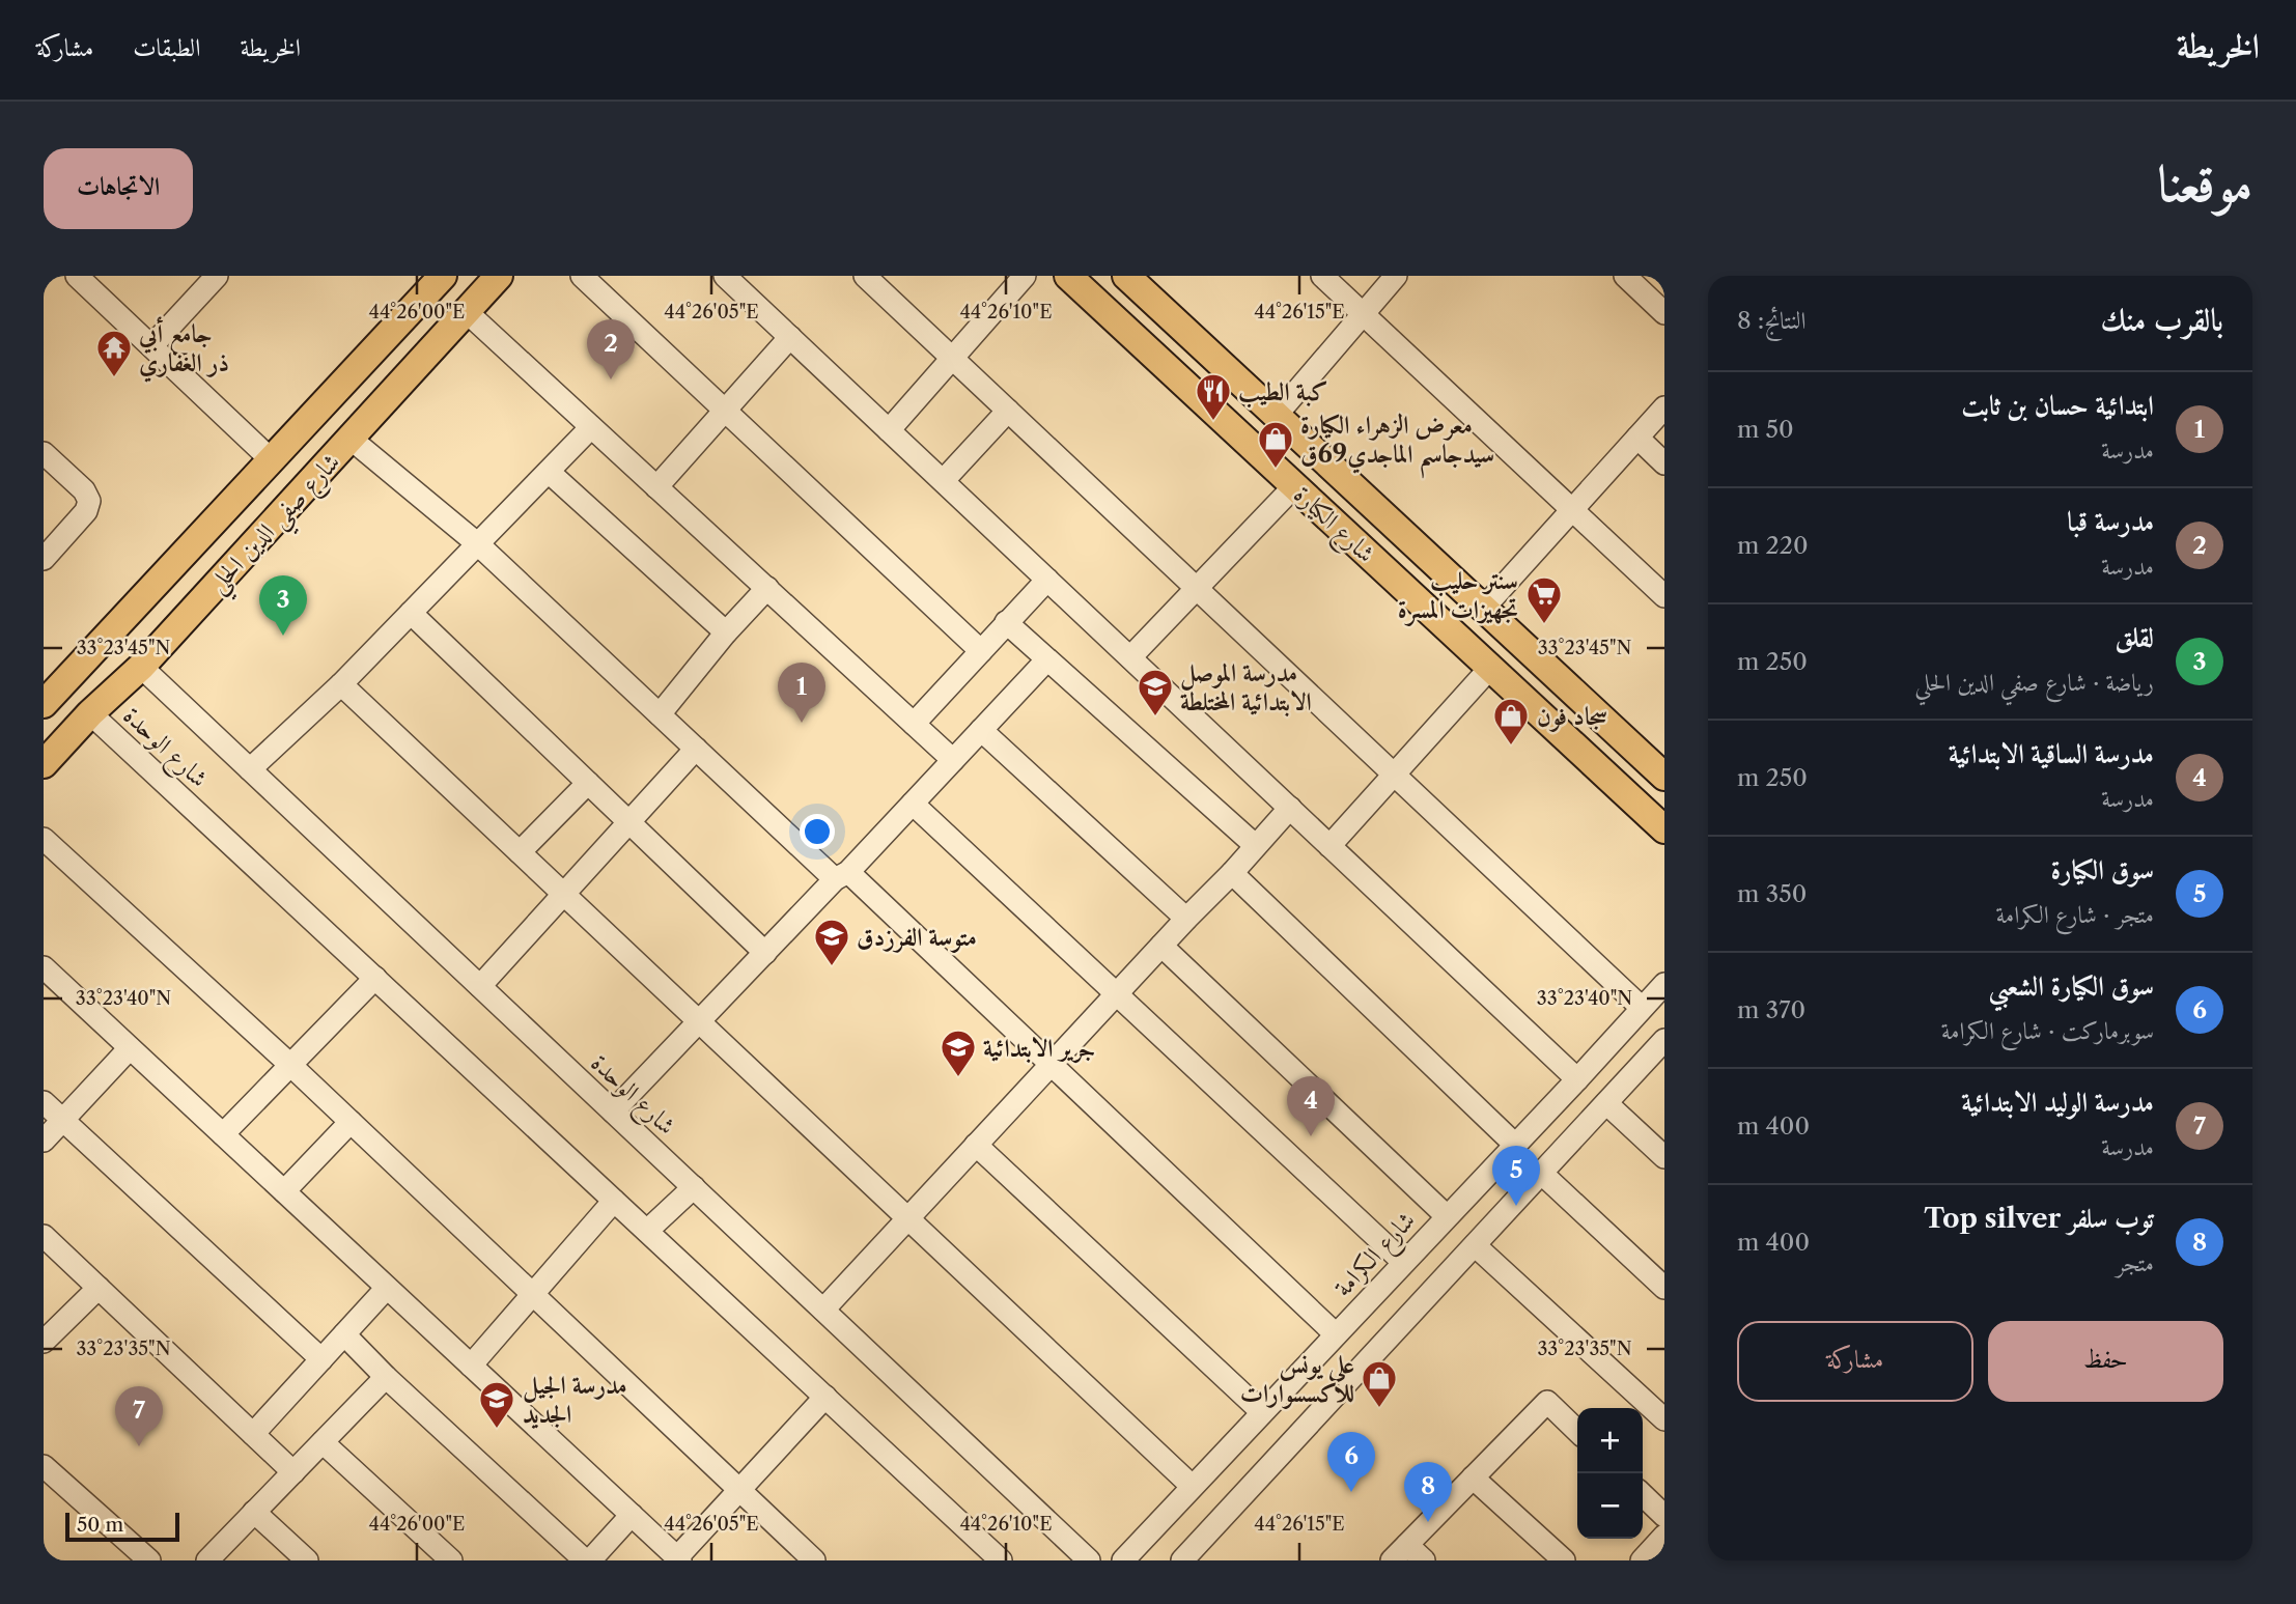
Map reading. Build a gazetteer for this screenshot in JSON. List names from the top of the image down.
{
  "streets": {
    "main road": ["شارع صفي الدين الحلي", "شارع الكيارة"],
    "street": ["شارع الوحدة", "شارع الكرامة"]
  },
  "crossings": [
    ["شارع صفي الدين الحلي", "شارع الوحدة"]
  ],
  "places": {
    "temple": ["جامع أبي ذر الغفاري"],
    "restaurant": ["كبة الطيب"],
    "shop": ["معرض الزهراء الكيارة سيدجاسم الماجدي69ق", "سجاد فون", "علي يونس للاكسسوارات"],
    "supermarket": ["سنتر حليب تجهيزات المسرة"],
    "school or university": [
      "مدرسة الموصل الابتدائية المختلطة",
      "متوسة الفرزدق",
      "جرير الابتدائية",
      "مدرسة الجيل الجديد"
    ]
  },
  "scale_bar": "50 m",
  "page": {
    "header": "الخريطة",
    "nav": ["الخريطة", "الطبقات", "مشاركة"],
    "title": "موقعنا",
    "buttons": [
      "الاتجاهات",
      ["حفظ", "مشاركة"]
    ],
    "heading": ["بالقرب منك", "النتائج: 8"],
    "pins": [
      "2",
      "3",
      "1",
      "4",
      "5",
      "7",
      "6",
      "8"
    ],
    "list": [
      {
        "mark": "1",
        "name": "ابتدائية حسان بن ثابت",
        "note": "مدرسة",
        "value": "50 m"
      },
      {
        "mark": "2",
        "name": "مدرسة قبا",
        "note": "مدرسة",
        "value": "220 m"
      },
      {
        "mark": "3",
        "name": "لقلق",
        "note": "رياضة · شارع صفي الدين الحلي",
        "value": "250 m"
      },
      {
        "mark": "4",
        "name": "مدرسة الساقية الابتدائية",
        "note": "مدرسة",
        "value": "250 m"
      },
      {
        "mark": "5",
        "name": "سوق الكيارة",
        "note": "متجر · شارع الكرامة",
        "value": "350 m"
      },
      {
        "mark": "6",
        "name": "سوق الكيارة الشعبي",
        "note": "سوبرماركت · شارع الكرامة",
        "value": "370 m"
      },
      {
        "mark": "7",
        "name": "مدرسة الوليد الابتدائية",
        "note": "مدرسة",
        "value": "400 m"
      },
      {
        "mark": "8",
        "name": "توب سلفر Top silver",
        "note": "متجر",
        "value": "400 m"
      }
    ],
    "map_buttons": ["+", "−"],
    "scale": "50 m"
  },
  "coordinates": [
    "44°26'00\"E",
    "44°26'05\"E",
    "44°26'10\"E",
    "44°26'15\"E",
    "33°23'45\"N",
    "33°23'40\"N",
    "33°23'35\"N"
  ]
}
